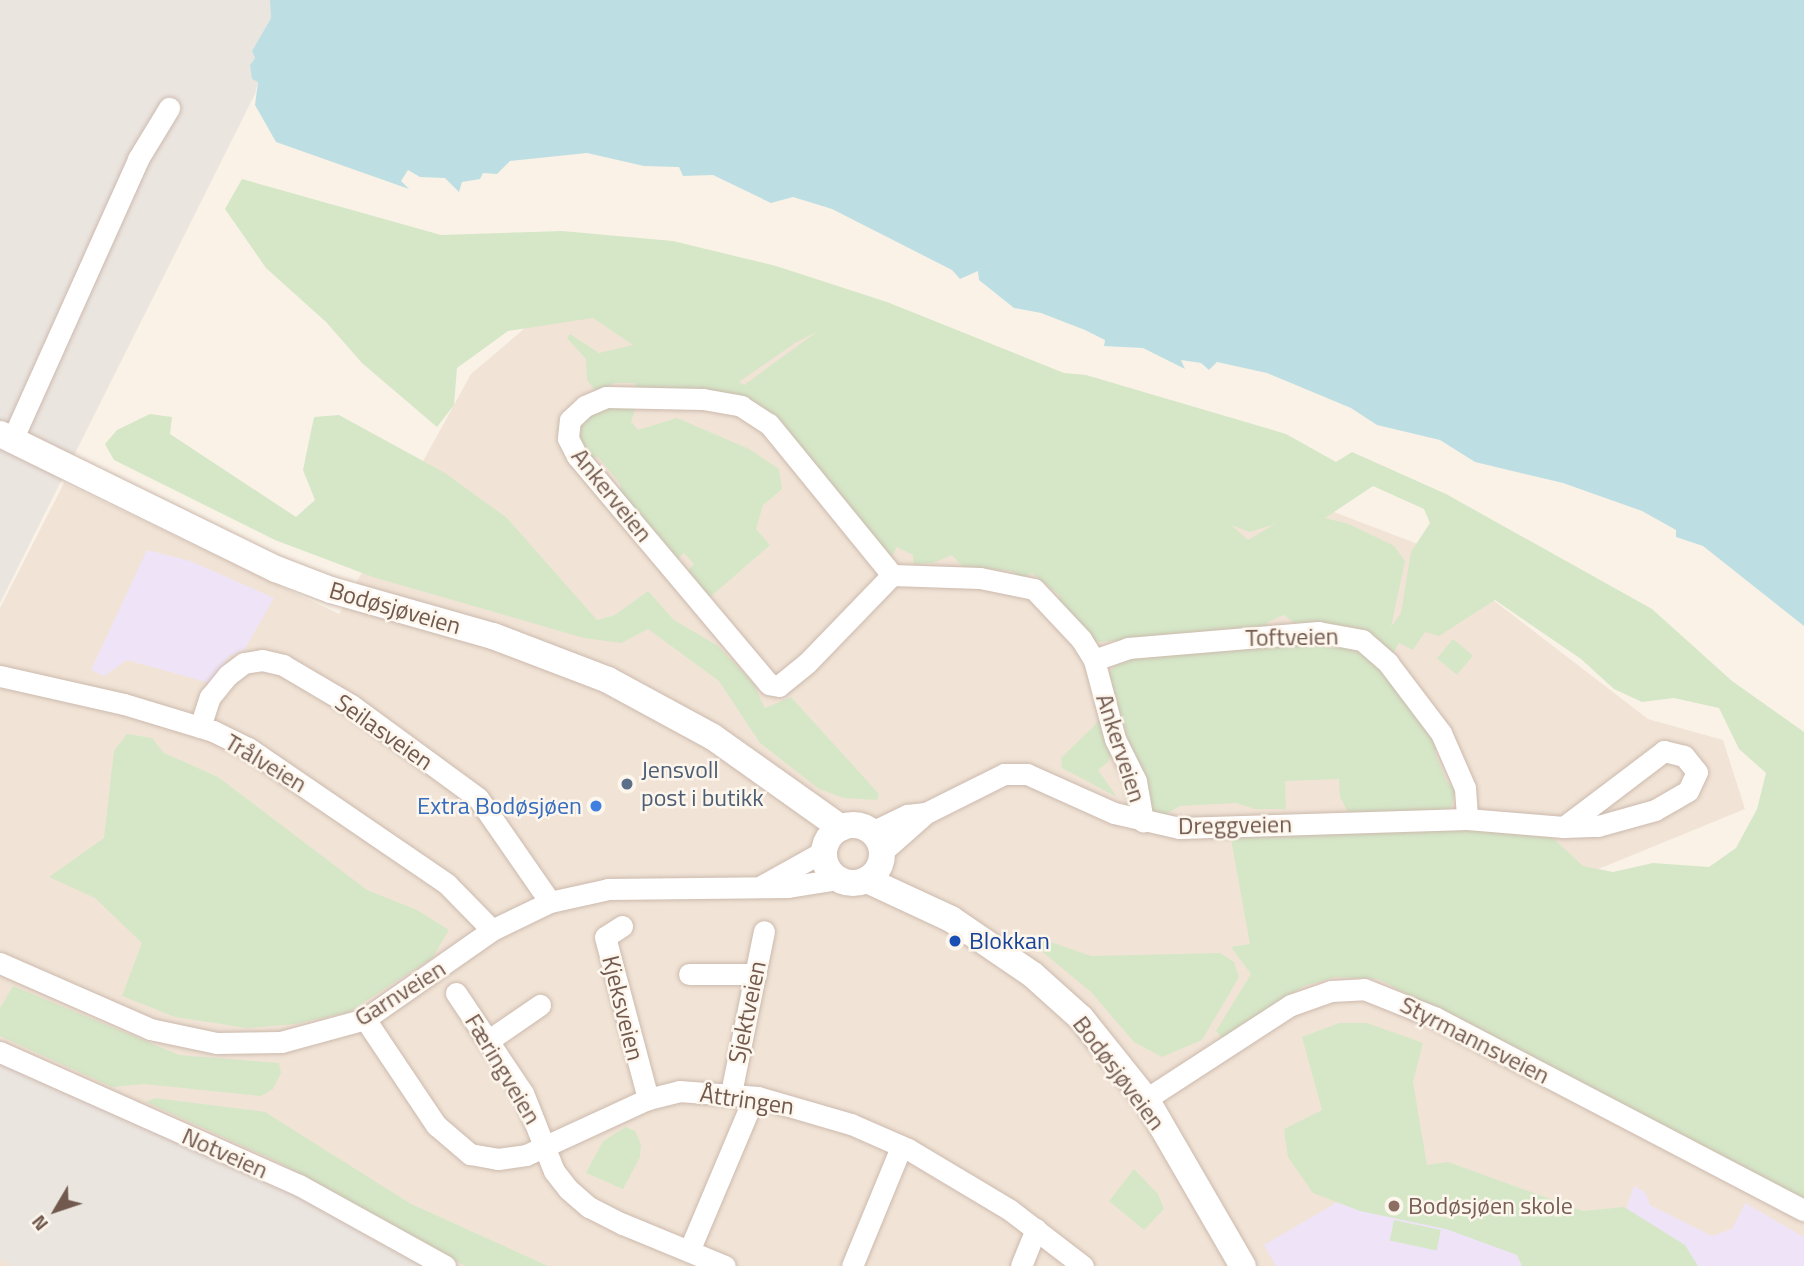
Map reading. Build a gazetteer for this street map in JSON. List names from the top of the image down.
{
  "streets": {
    "street": [
      "Ankerveien",
      "Bodøsjøveien",
      "Toftveien",
      "Seilasveien",
      "Trålveien",
      "Dreggveien",
      "Garnveien",
      "Kjeksveien",
      "Sjektveien",
      "Styrmannsveien",
      "Færingveien",
      "Åttringen",
      "Notveien"
    ]
  },
  "crossings": [
    ["Ankerveien", "Toftveien"],
    ["Ankerveien", "Dreggveien"],
    ["Bodøsjøveien", "Dreggveien"],
    ["Bodøsjøveien", "Garnveien"],
    ["Bodøsjøveien", "Styrmannsveien"],
    ["Toftveien", "Dreggveien"],
    ["Seilasveien", "Trålveien"],
    ["Seilasveien", "Garnveien"],
    ["Trålveien", "Garnveien"],
    ["Garnveien", "Åttringen"],
    ["Kjeksveien", "Åttringen"],
    ["Sjektveien", "Åttringen"],
    ["Færingveien", "Åttringen"]
  ],
  "places": [
    "Jensvoll post i butikk",
    "Extra Bodøsjøen",
    "Blokkan",
    "Bodøsjøen skole"
  ],
  "north": "bottom left"
}
